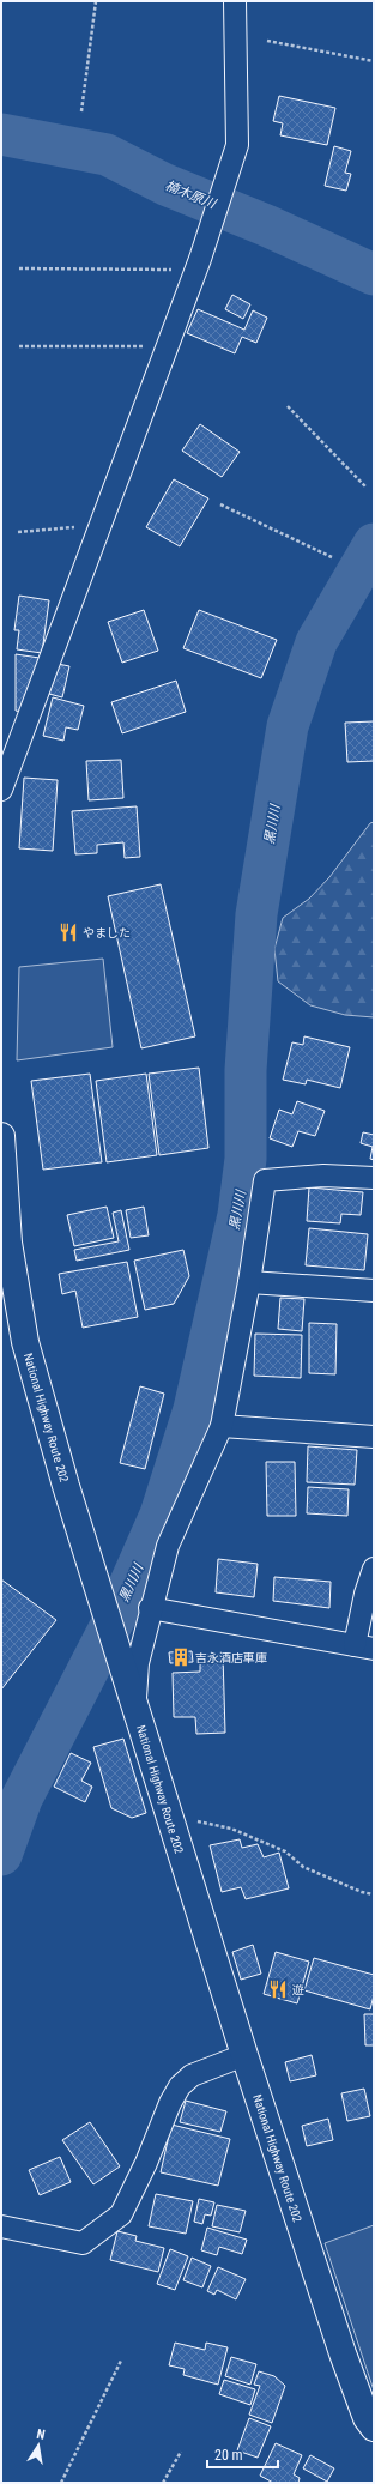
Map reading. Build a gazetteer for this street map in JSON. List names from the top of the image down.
{
  "streets": {
    "highway": ["National Highway Route 202"]
  },
  "water": ["楠木原川", "黒川川"],
  "places": {
    "restaurant": ["やました", "遊"],
    "building": ["吉永酒店車庫"]
  },
  "scale_bar": "20 m",
  "north": "top"
}
